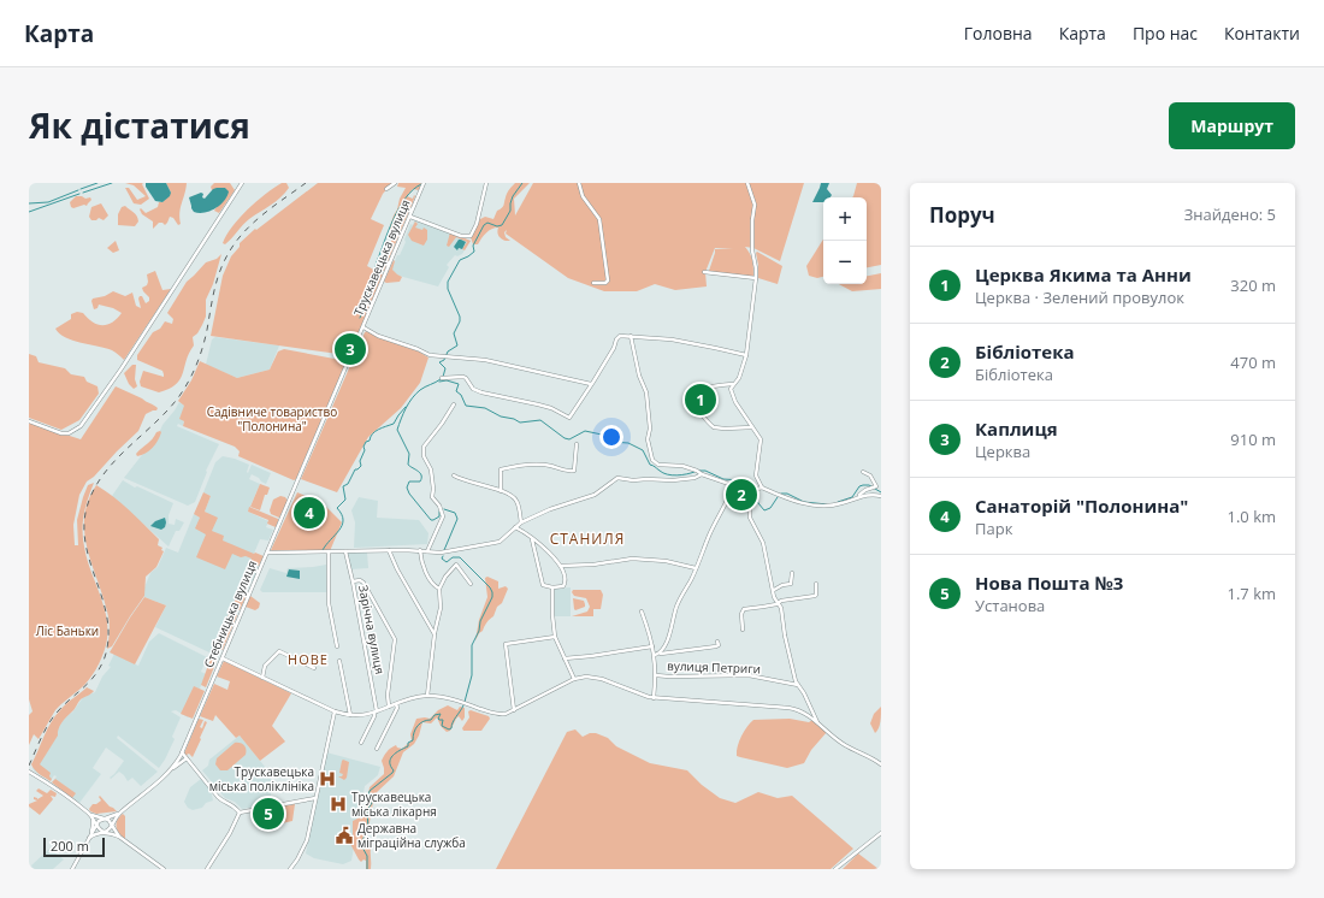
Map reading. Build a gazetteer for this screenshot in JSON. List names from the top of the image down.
{
  "streets": {
    "street": [
      "Трускавецька вулиця",
      "Стебницька вулиця",
      "Зарічна вулиця",
      "вулиця Петриги"
    ]
  },
  "crossings": [
    ["Трускавецька вулиця", "Стебницька вулиця"]
  ],
  "districts": ["СТАНИЛЯ", "НОВЕ"],
  "parks": ["Садівниче товариство \"Полонина\"", "Ліс Баньки"],
  "places": {
    "hospital": ["Трускавецька міська поліклініка", "Трускавецька міська лікарня"],
    "public building": ["Державна міграційна служба"]
  },
  "scale_bar": "200 m",
  "page": {
    "header": "Карта",
    "nav": [
      "Головна",
      "Карта",
      "Про нас",
      "Контакти"
    ],
    "title": "Як дістатися",
    "buttons": "Маршрут",
    "heading": ["Поруч", "Знайдено: 5"],
    "map_buttons": ["+", "−"],
    "list": [
      {
        "mark": "1",
        "name": "Церква Якима та Анни",
        "note": "Церква · Зелений провулок",
        "value": "320 m"
      },
      {
        "mark": "2",
        "name": "Бібліотека",
        "note": "Бібліотека",
        "value": "470 m"
      },
      {
        "mark": "3",
        "name": "Каплиця",
        "note": "Церква",
        "value": "910 m"
      },
      {
        "mark": "4",
        "name": "Санаторій \"Полонина\"",
        "note": "Парк",
        "value": "1.0 km"
      },
      {
        "mark": "5",
        "name": "Нова Пошта №3",
        "note": "Установа",
        "value": "1.7 km"
      }
    ],
    "pins": [
      "3",
      "1",
      "2",
      "4",
      "5"
    ],
    "scale": "200 m"
  }
}
